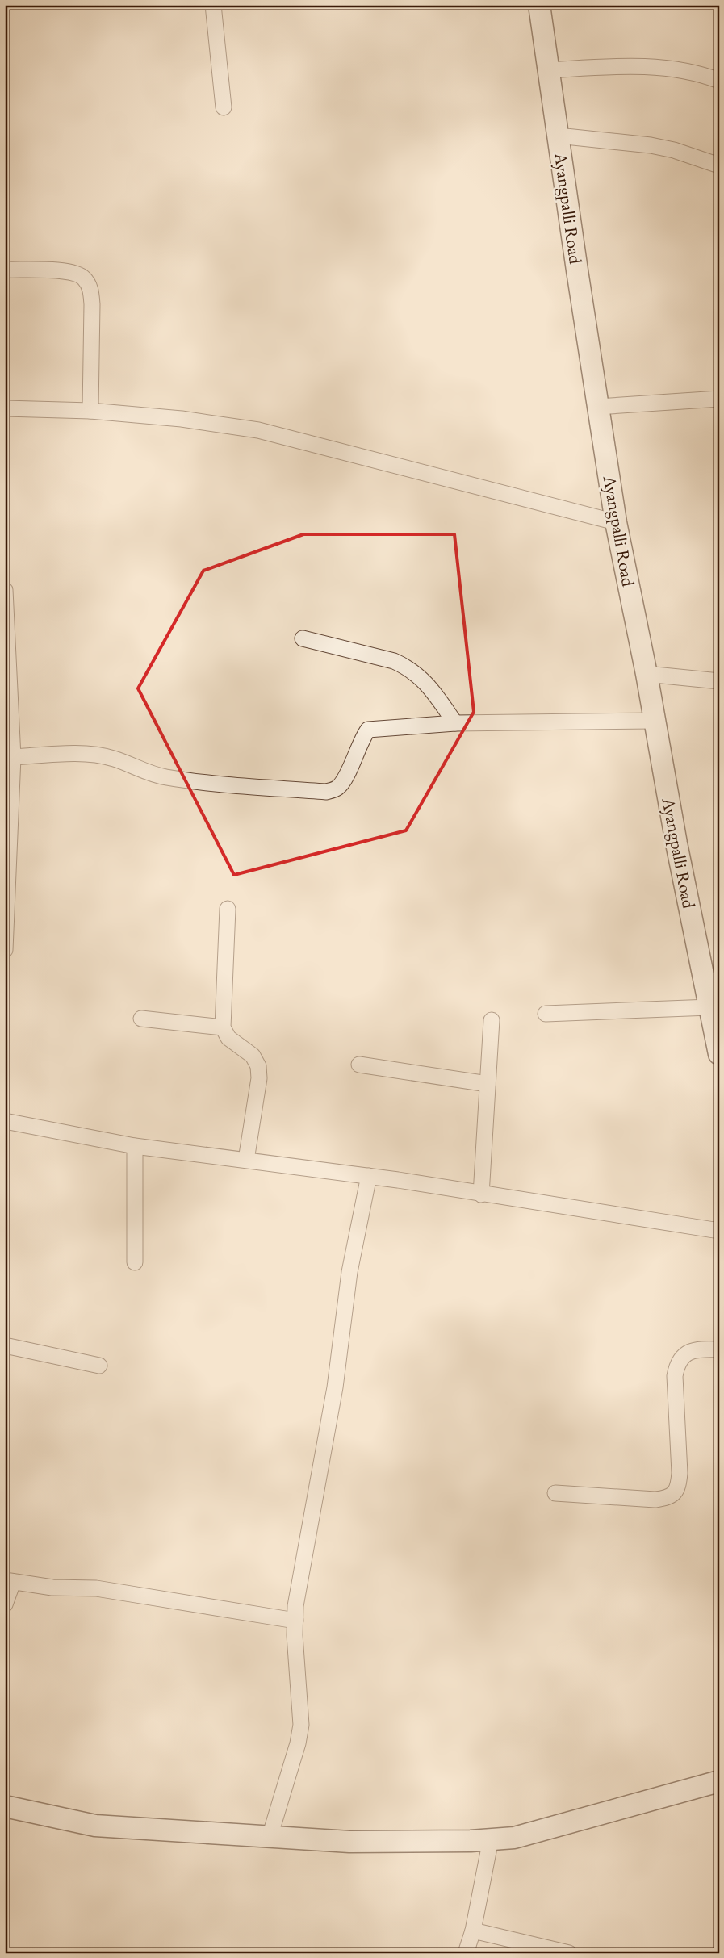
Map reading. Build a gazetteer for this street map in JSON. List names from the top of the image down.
{
  "streets": {
    "street": ["Ayangpalli Road"]
  }
}
